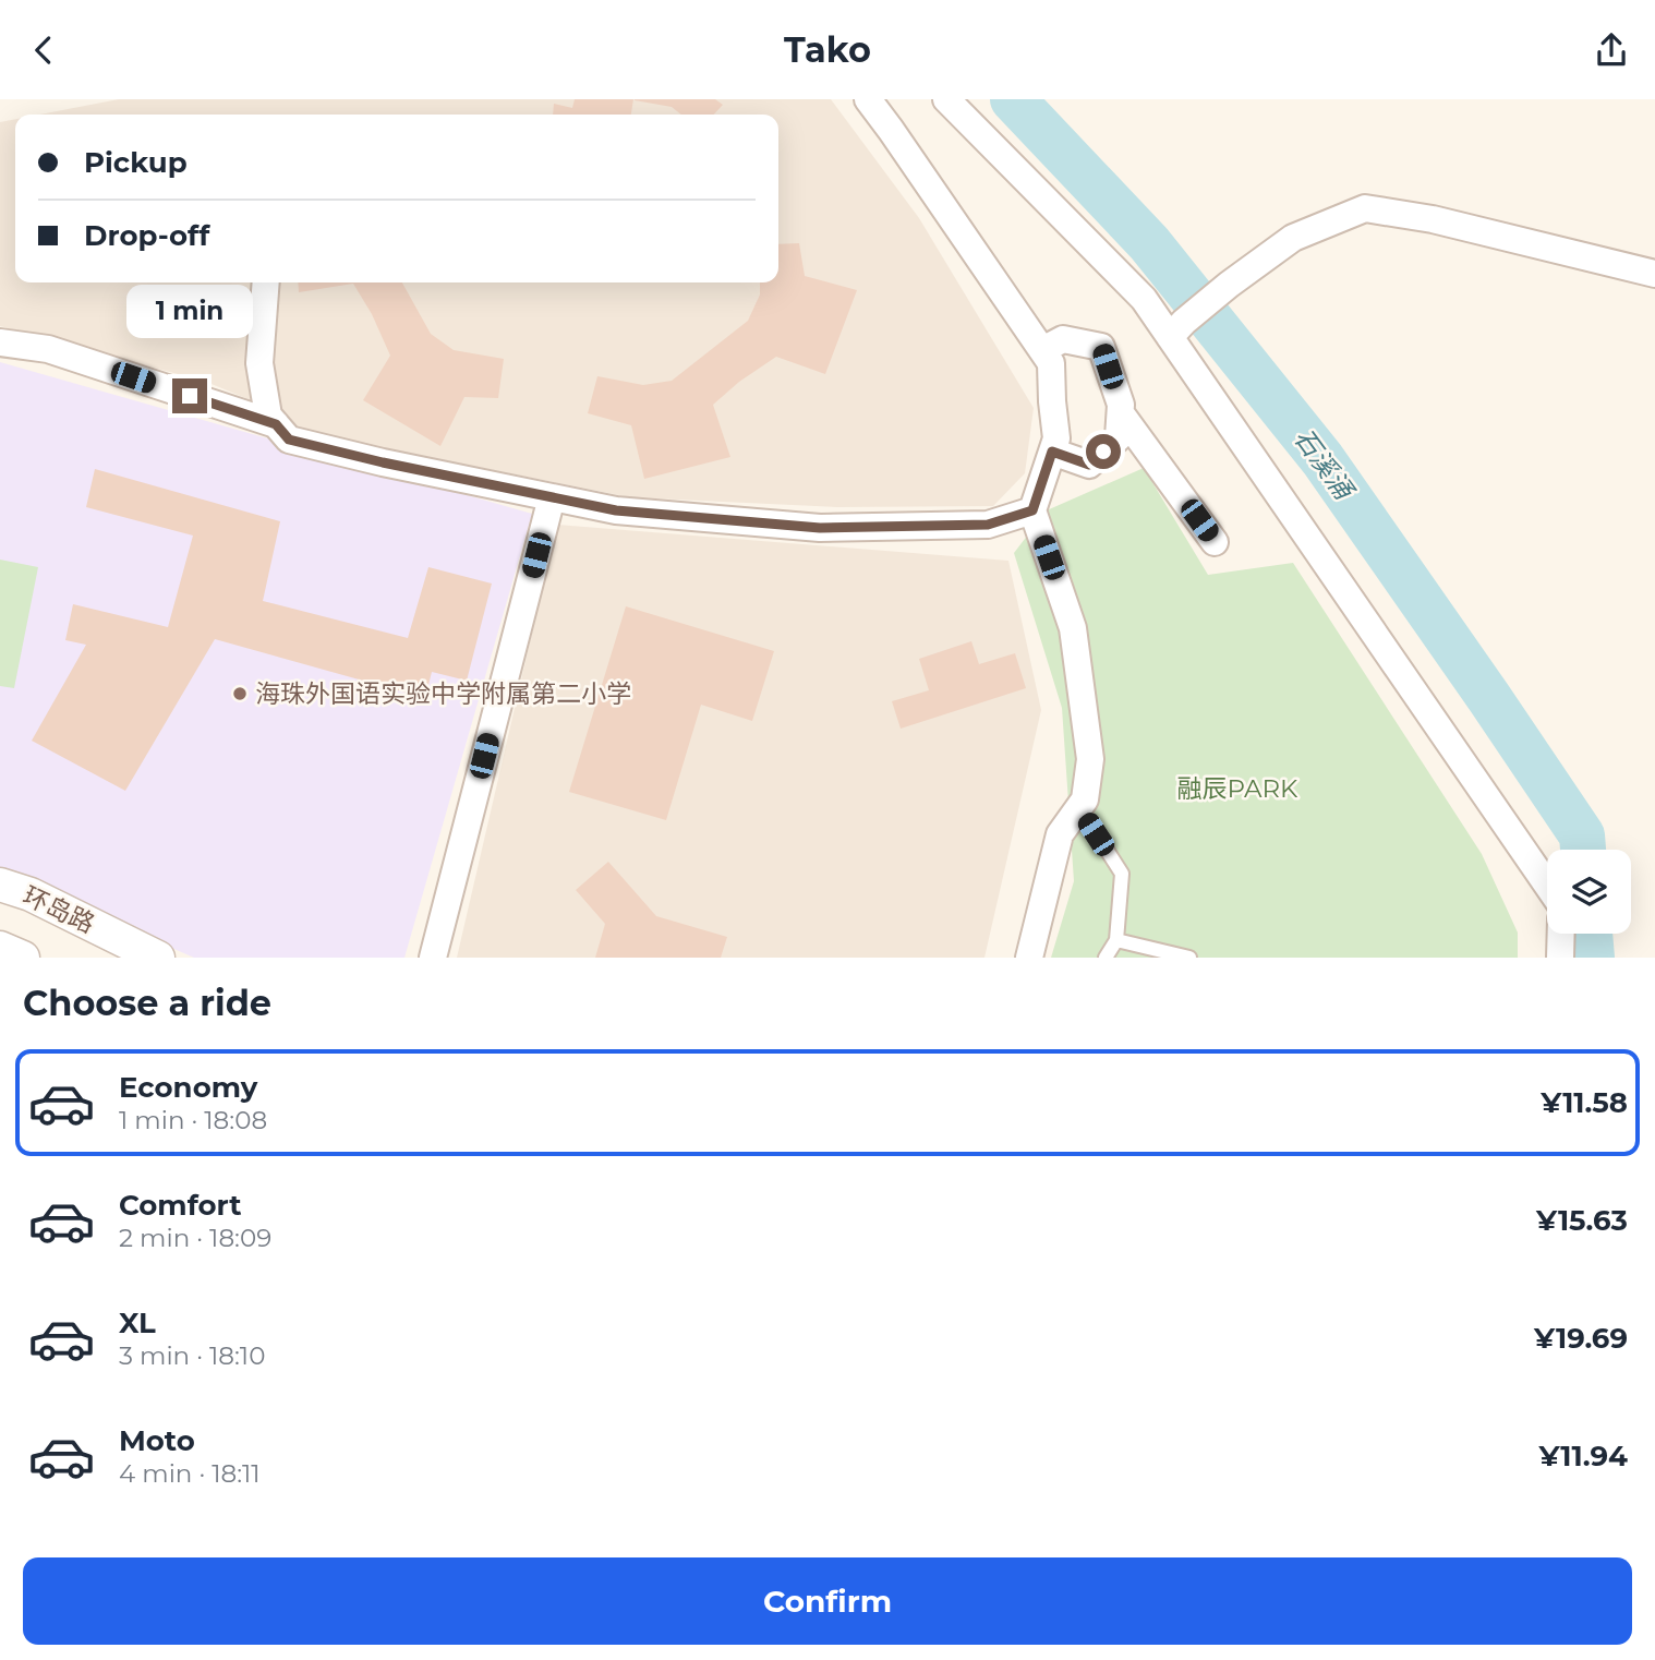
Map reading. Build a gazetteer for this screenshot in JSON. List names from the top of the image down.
{
  "streets": {
    "street": ["环岛路"]
  },
  "water": ["石溪涌"],
  "parks": ["融辰PARK"],
  "places": ["海珠外国语实验中学附属第二小学"],
  "page": {
    "header": "Tako",
    "banner": ["Pickup", "Drop-off"],
    "bubble": "1 min",
    "heading": "Choose a ride",
    "list": [
      {
        "name": "Economy",
        "note": "1 min · 18:08",
        "value": "¥11.58"
      },
      {
        "name": "Comfort",
        "note": "2 min · 18:09",
        "value": "¥15.63"
      },
      {
        "name": "XL",
        "note": "3 min · 18:10",
        "value": "¥19.69"
      },
      {
        "name": "Moto",
        "note": "4 min · 18:11",
        "value": "¥11.94"
      }
    ],
    "buttons": "Confirm"
  }
}
